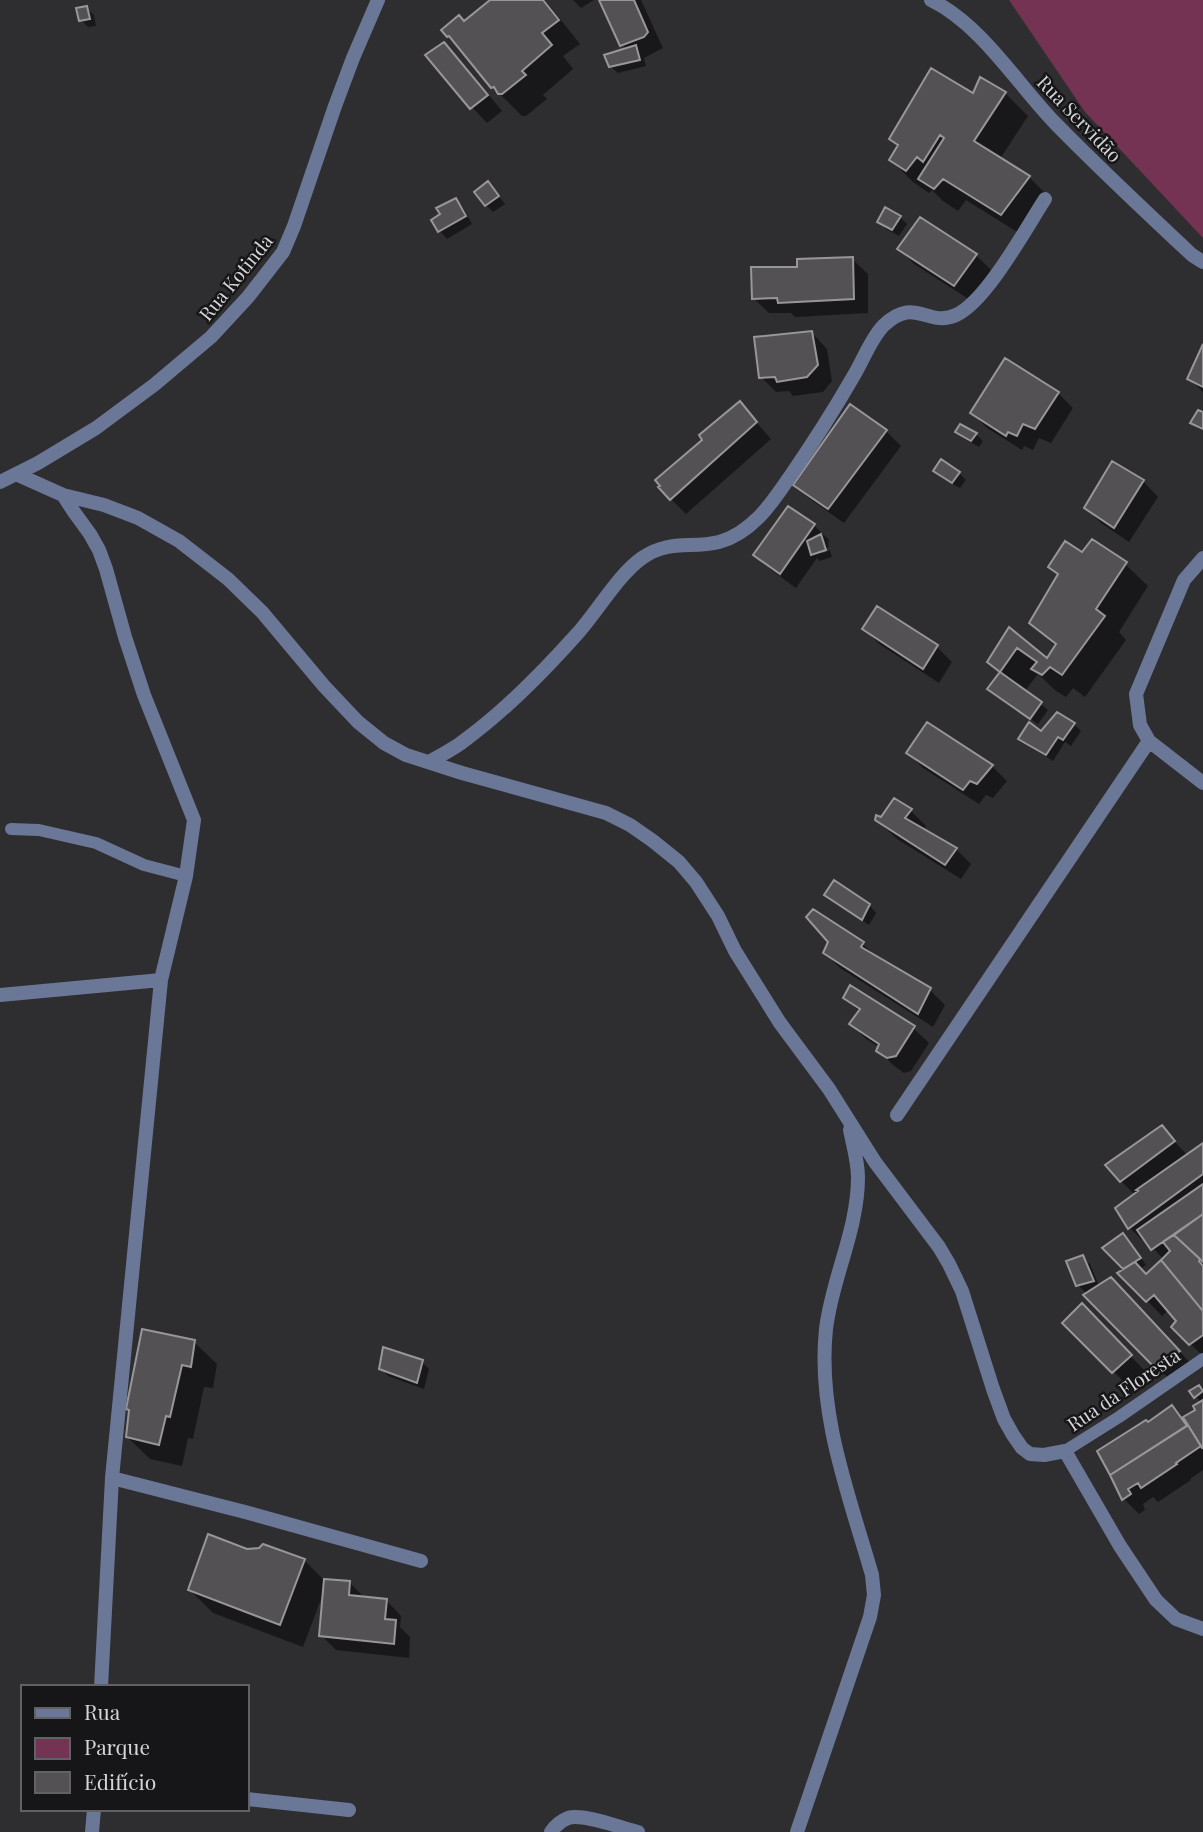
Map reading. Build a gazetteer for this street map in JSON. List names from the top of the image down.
{
  "streets": {
    "street": ["Rua Servidão", "Rua Kotinda"],
    "lane": ["Rua da Floresta"]
  },
  "legend": ["Rua", "Parque", "Edifício"]
}
